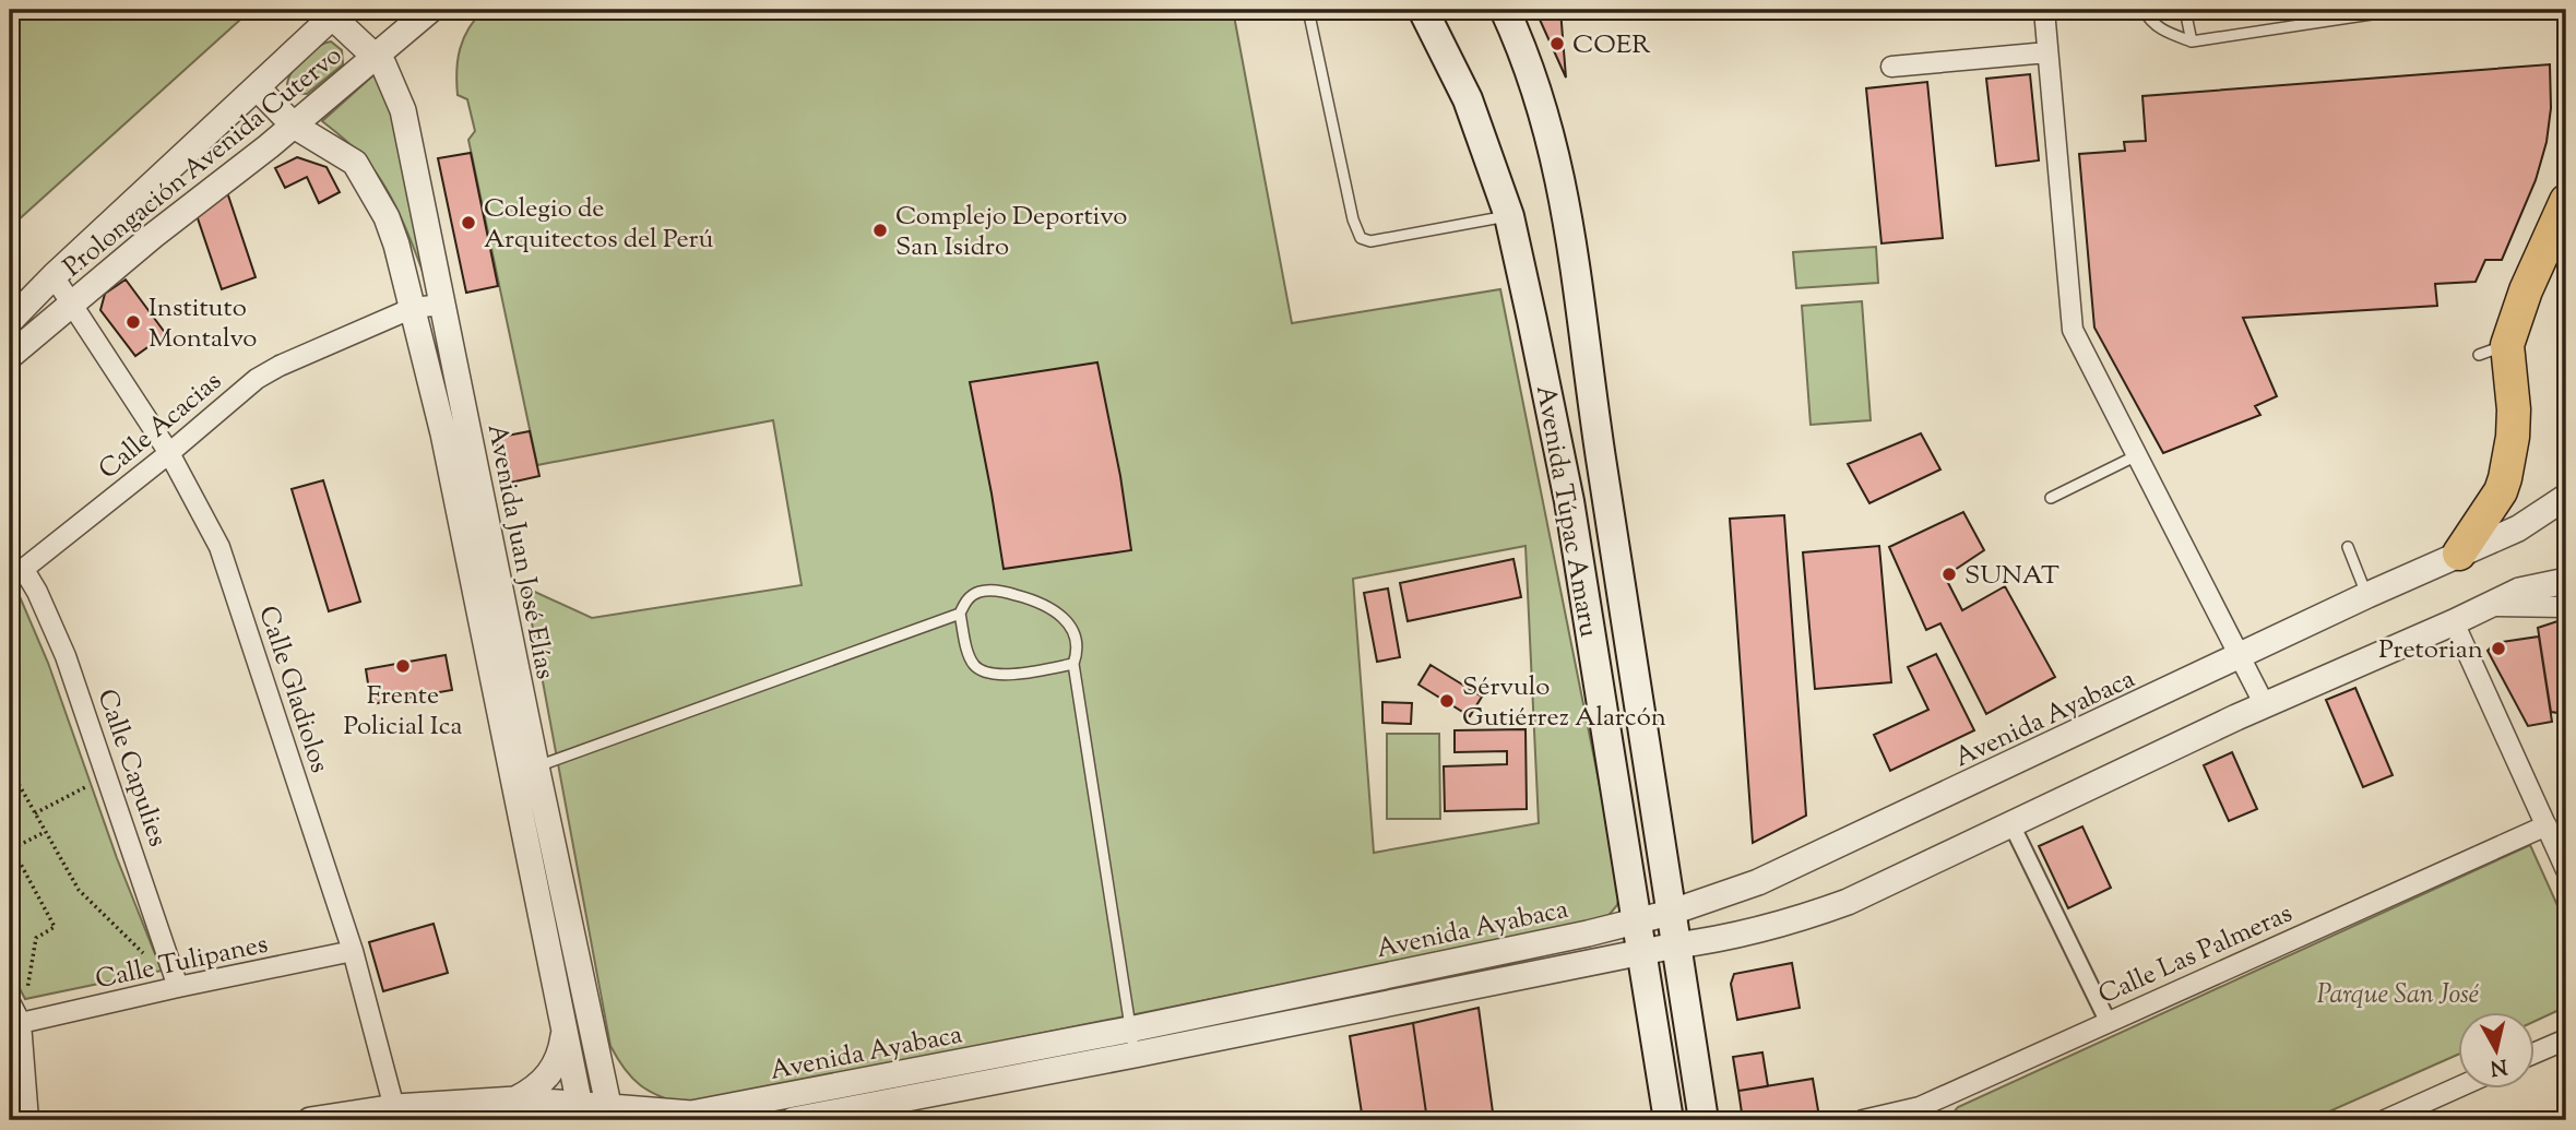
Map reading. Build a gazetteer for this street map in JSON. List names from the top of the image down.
{
  "streets": {
    "main road": ["Avenida Túpac Amaru"],
    "street": [
      "Prolongación Avenida Cutervo",
      "Calle Acacias",
      "Avenida Juan José Elías",
      "Calle Gladiolos",
      "Avenida Ayabaca",
      "Calle Capulies",
      "Calle Las Palmeras",
      "Calle Tulipanes"
    ]
  },
  "crossings": [
    ["Prolongación Avenida Cutervo", "Avenida Juan José Elías"],
    ["Prolongación Avenida Cutervo", "Calle Gladiolos"],
    ["Calle Acacias", "Avenida Juan José Elías"],
    ["Calle Acacias", "Calle Gladiolos"],
    ["Calle Acacias", "Calle Capulies"],
    ["Avenida Túpac Amaru", "Avenida Ayabaca"],
    ["Avenida Juan José Elías", "Avenida Ayabaca"],
    ["Calle Gladiolos", "Avenida Ayabaca"],
    ["Calle Gladiolos", "Calle Tulipanes"],
    ["Calle Capulies", "Calle Tulipanes"]
  ],
  "parks": ["Parque San José"],
  "places": [
    "COER",
    "Colegio de Arquitectos del Perú",
    "Complejo Deportivo San Isidro",
    "Instituto Montalvo",
    "SUNAT",
    "Pretorian",
    "Frente Policial Ica",
    "Sérvulo Gutiérrez Alarcón"
  ],
  "north": "bottom"
}
